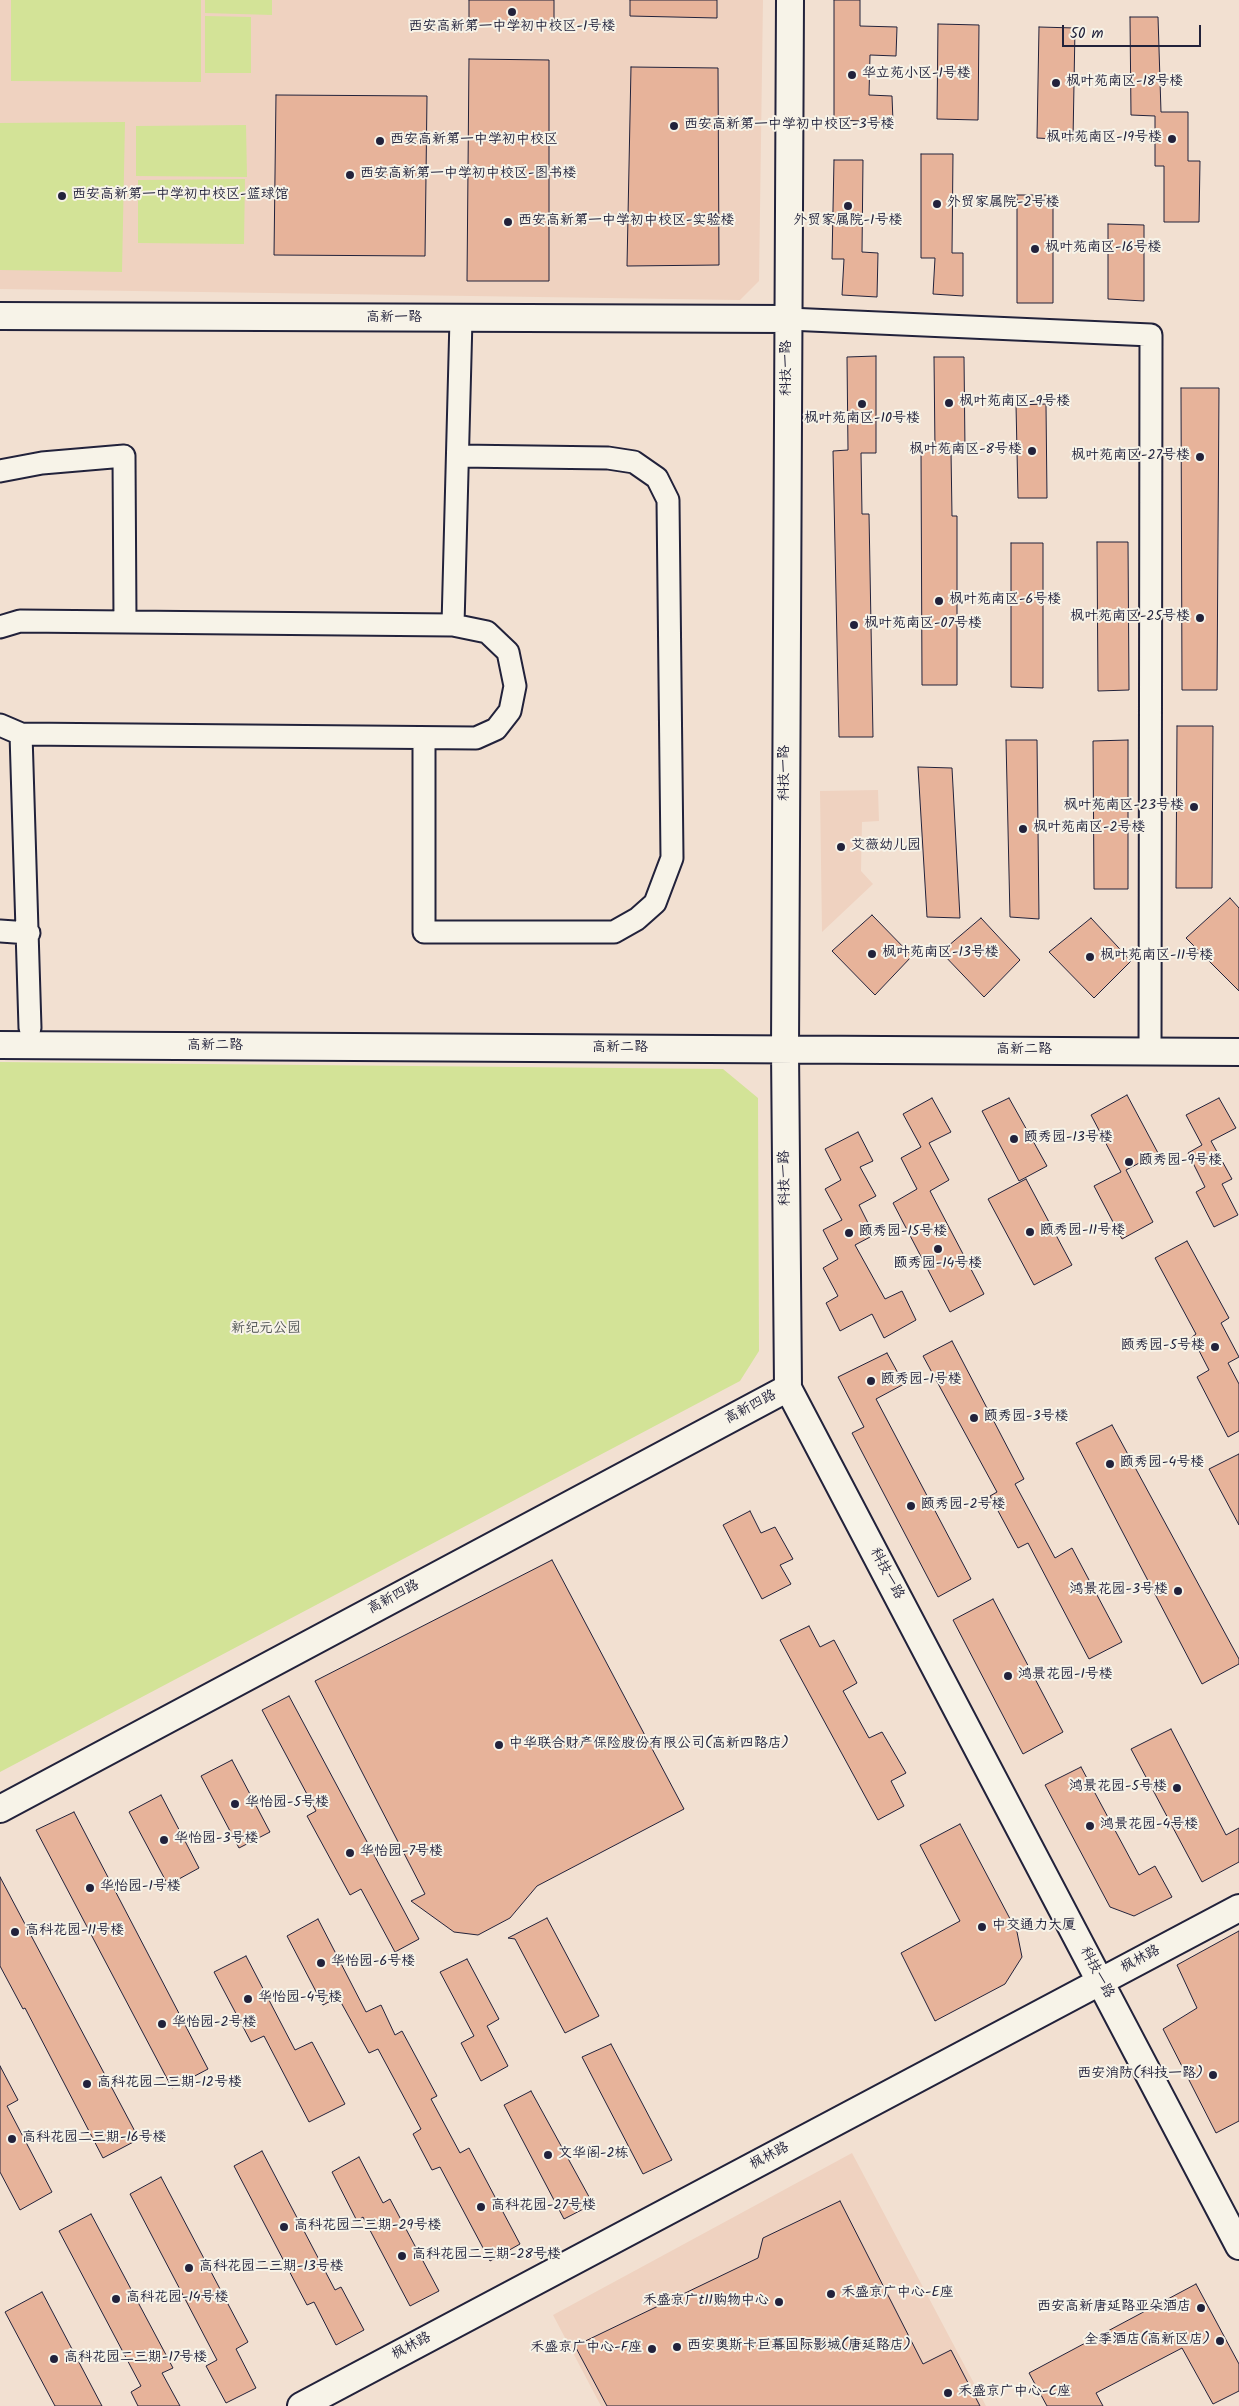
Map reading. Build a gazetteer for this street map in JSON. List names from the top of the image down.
{
  "streets": {
    "street": [
      "高新一路",
      "科技一路",
      "高新二路",
      "高新四路",
      "枫林路"
    ]
  },
  "crossings": [
    ["高新一路", "科技一路"],
    ["科技一路", "高新二路"],
    ["科技一路", "高新四路"],
    ["科技一路", "枫林路"]
  ],
  "parks": ["新纪元公园"],
  "places": [
    "西安高新第一中学初中校区-1号楼",
    "华立苑小区-1号楼",
    "枫叶苑南区-18号楼",
    "西安高新第一中学初中校区-3号楼",
    "枫叶苑南区-19号楼",
    "西安高新第一中学初中校区",
    "西安高新第一中学初中校区-图书楼",
    "西安高新第一中学初中校区-篮球馆",
    "外贸家属院-2号楼",
    "外贸家属院-1号楼",
    "西安高新第一中学初中校区-实验楼",
    "枫叶苑南区-16号楼",
    "枫叶苑南区-9号楼",
    "枫叶苑南区-10号楼",
    "枫叶苑南区-8号楼",
    "枫叶苑南区-27号楼",
    "枫叶苑南区-6号楼",
    "枫叶苑南区-25号楼",
    "枫叶苑南区-07号楼",
    "枫叶苑南区-23号楼",
    "枫叶苑南区-2号楼",
    "艾薇幼儿园",
    "枫叶苑南区-13号楼",
    "枫叶苑南区-11号楼",
    "颐秀园-13号楼",
    "颐秀园-9号楼",
    "颐秀园-11号楼",
    "颐秀园-15号楼",
    "颐秀园-14号楼",
    "颐秀园-5号楼",
    "颐秀园-1号楼",
    "颐秀园-3号楼",
    "颐秀园-4号楼",
    "颐秀园-2号楼",
    "鸿景花园-3号楼",
    "鸿景花园-1号楼",
    "中华联合财产保险股份有限公司(高新四路店)",
    "鸿景花园-5号楼",
    "华怡园-5号楼",
    "鸿景花园-4号楼",
    "华怡园-3号楼",
    "华怡园-7号楼",
    "华怡园-1号楼",
    "中交通力大厦",
    "高科花园-11号楼",
    "华怡园-6号楼",
    "华怡园-4号楼",
    "华怡园-2号楼",
    "西安消防(科技一路)",
    "高科花园二三期-12号楼",
    "高科花园二三期-16号楼",
    "文华阁-2栋",
    "高科花园-27号楼",
    "高科花园二三期-29号楼",
    "高科花园二三期-28号楼",
    "高科花园二三期-13号楼",
    "禾盛京广中心-E座",
    "高科花园-14号楼",
    "禾盛京广t11购物中心",
    "西安高新唐延路亚朵酒店",
    "全季酒店(高新区店)",
    "西安奥斯卡巨幕国际影城(唐延路店)",
    "禾盛京广中心-F座",
    "高科花园二三期-17号楼",
    "禾盛京广中心-C座"
  ],
  "scale_bar": "50 m"
}
